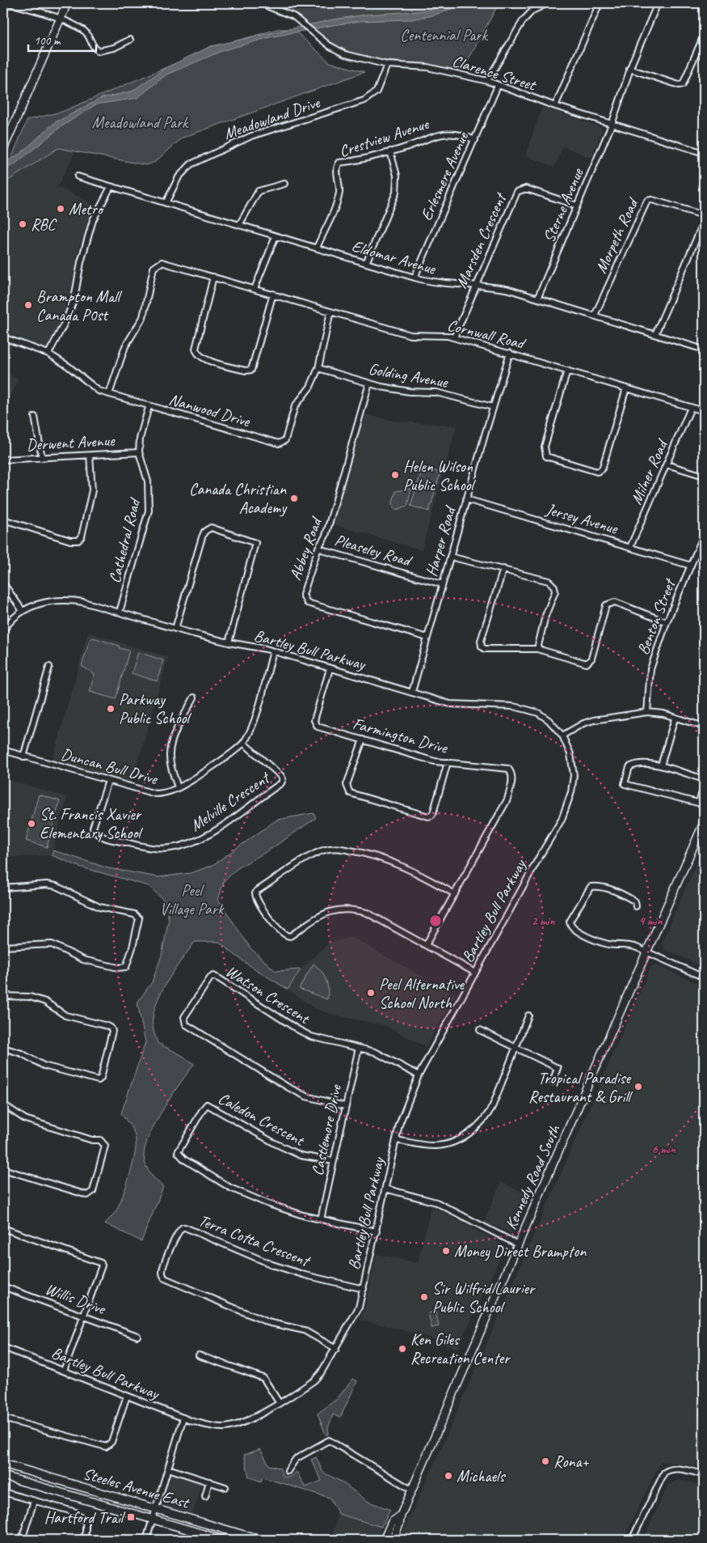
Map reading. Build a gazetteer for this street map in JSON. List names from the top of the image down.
{
  "streets": {
    "main road": ["Kennedy Road South", "Steeles Avenue East"],
    "street": [
      "Clarence Street",
      "Meadowland Drive",
      "Crestview Avenue",
      "Erlesmere Avenue",
      "Sterne Avenue",
      "Morpeth Road",
      "Marsden Crescent",
      "Eldomar Avenue",
      "Cornwall Road",
      "Golding Avenue",
      "Nanwood Drive",
      "Derwent Avenue",
      "Milner Road",
      "Jersey Avenue",
      "Cathedral Road",
      "Harper Road",
      "Abbey Road",
      "Pleaseley Road",
      "Benton Street",
      "Bartley Bull Parkway",
      "Farmington Drive",
      "Duncan Bull Drive",
      "Melville Crescent",
      "Watson Crescent",
      "Caledon Crescent",
      "Castlemore Drive",
      "Terra Cotta Crescent",
      "Willis Drive"
    ]
  },
  "crossings": [
    ["Clarence Street", "Meadowland Drive"],
    ["Clarence Street", "Erlesmere Avenue"],
    ["Clarence Street", "Sterne Avenue"],
    ["Meadowland Drive", "Eldomar Avenue"],
    ["Crestview Avenue", "Erlesmere Avenue"],
    ["Crestview Avenue", "Eldomar Avenue"],
    ["Erlesmere Avenue", "Eldomar Avenue"],
    ["Sterne Avenue", "Marsden Crescent"],
    ["Sterne Avenue", "Eldomar Avenue"],
    ["Morpeth Road", "Eldomar Avenue"],
    ["Marsden Crescent", "Eldomar Avenue"],
    ["Marsden Crescent", "Cornwall Road"],
    ["Cornwall Road", "Nanwood Drive"],
    ["Cornwall Road", "Milner Road"],
    ["Cornwall Road", "Harper Road"],
    ["Golding Avenue", "Nanwood Drive"],
    ["Golding Avenue", "Harper Road"],
    ["Golding Avenue", "Abbey Road"],
    ["Nanwood Drive", "Cathedral Road"],
    ["Derwent Avenue", "Cathedral Road"],
    ["Milner Road", "Jersey Avenue"],
    ["Jersey Avenue", "Harper Road"],
    ["Jersey Avenue", "Benton Street"],
    ["Cathedral Road", "Bartley Bull Parkway"],
    ["Harper Road", "Abbey Road"],
    ["Harper Road", "Pleaseley Road"],
    ["Harper Road", "Bartley Bull Parkway"],
    ["Abbey Road", "Pleaseley Road"],
    ["Bartley Bull Parkway", "Farmington Drive"],
    ["Bartley Bull Parkway", "Watson Crescent"],
    ["Bartley Bull Parkway", "Caledon Crescent"],
    ["Bartley Bull Parkway", "Terra Cotta Crescent"],
    ["Duncan Bull Drive", "Melville Crescent"],
    ["Watson Crescent", "Castlemore Drive"],
    ["Caledon Crescent", "Castlemore Drive"]
  ],
  "parks": ["Centennial Park", "Meadowland Park", "Peel Village Park"],
  "places": {
    "other": [
      "Metro",
      "RBC",
      "Brampton Mall Canada P0st",
      "Helen Wilson Public School",
      "Canada Christian Academy",
      "Parkway Public School",
      "St. Francis Xavier Elementary School",
      "Peel Alternative School North",
      "Tropical Paradise Restaurant & Grill",
      "Money Direct Brampton",
      "Sir Wilfrid Laurier Public School",
      "Ken Giles Recreation Center",
      "Rona+",
      "Michaels"
    ],
    "transit": ["Hartford Trail"]
  },
  "scale_bar": "100 m",
  "rings": ["2 min", "4 min", "6 min"]
}
